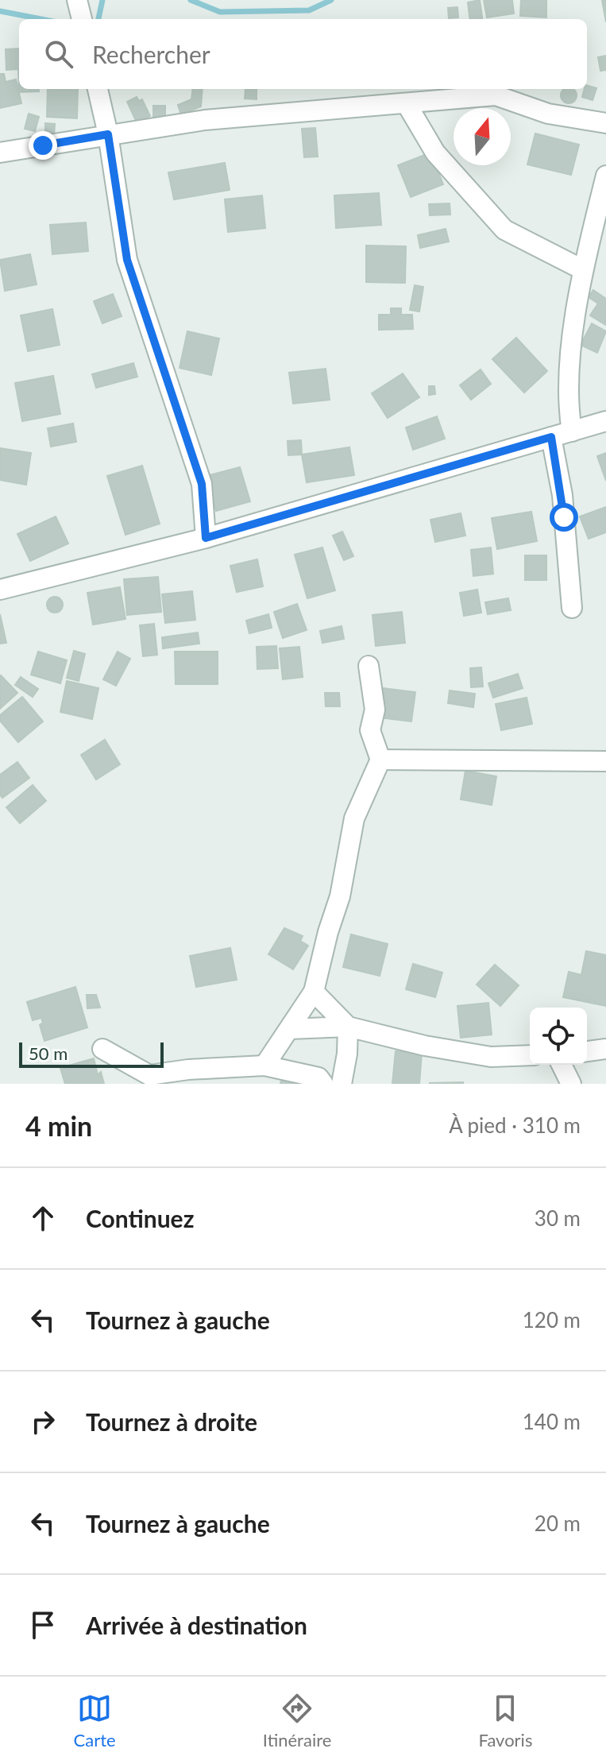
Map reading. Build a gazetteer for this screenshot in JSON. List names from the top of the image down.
{
  "scale_bar": "50 m",
  "north": "top",
  "page": {
    "search": "Rechercher",
    "scale": "50 m",
    "heading": ["4 min", "À pied · 310 m"],
    "list": [
      ["Continuez", "30 m"],
      ["Tournez à gauche", "120 m"],
      ["Tournez à droite", "140 m"],
      ["Tournez à gauche", "20 m"],
      "Arrivée à destination"
    ],
    "nav": ["Carte", "Itinéraire", "Favoris"]
  }
}
